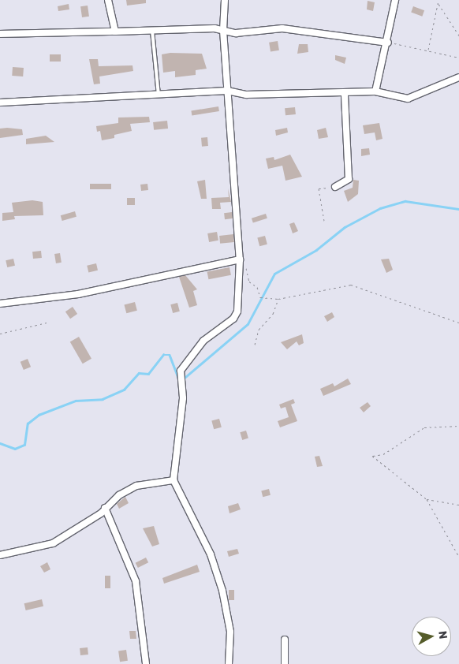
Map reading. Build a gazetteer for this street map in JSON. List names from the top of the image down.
{
  "north": "right"
}
